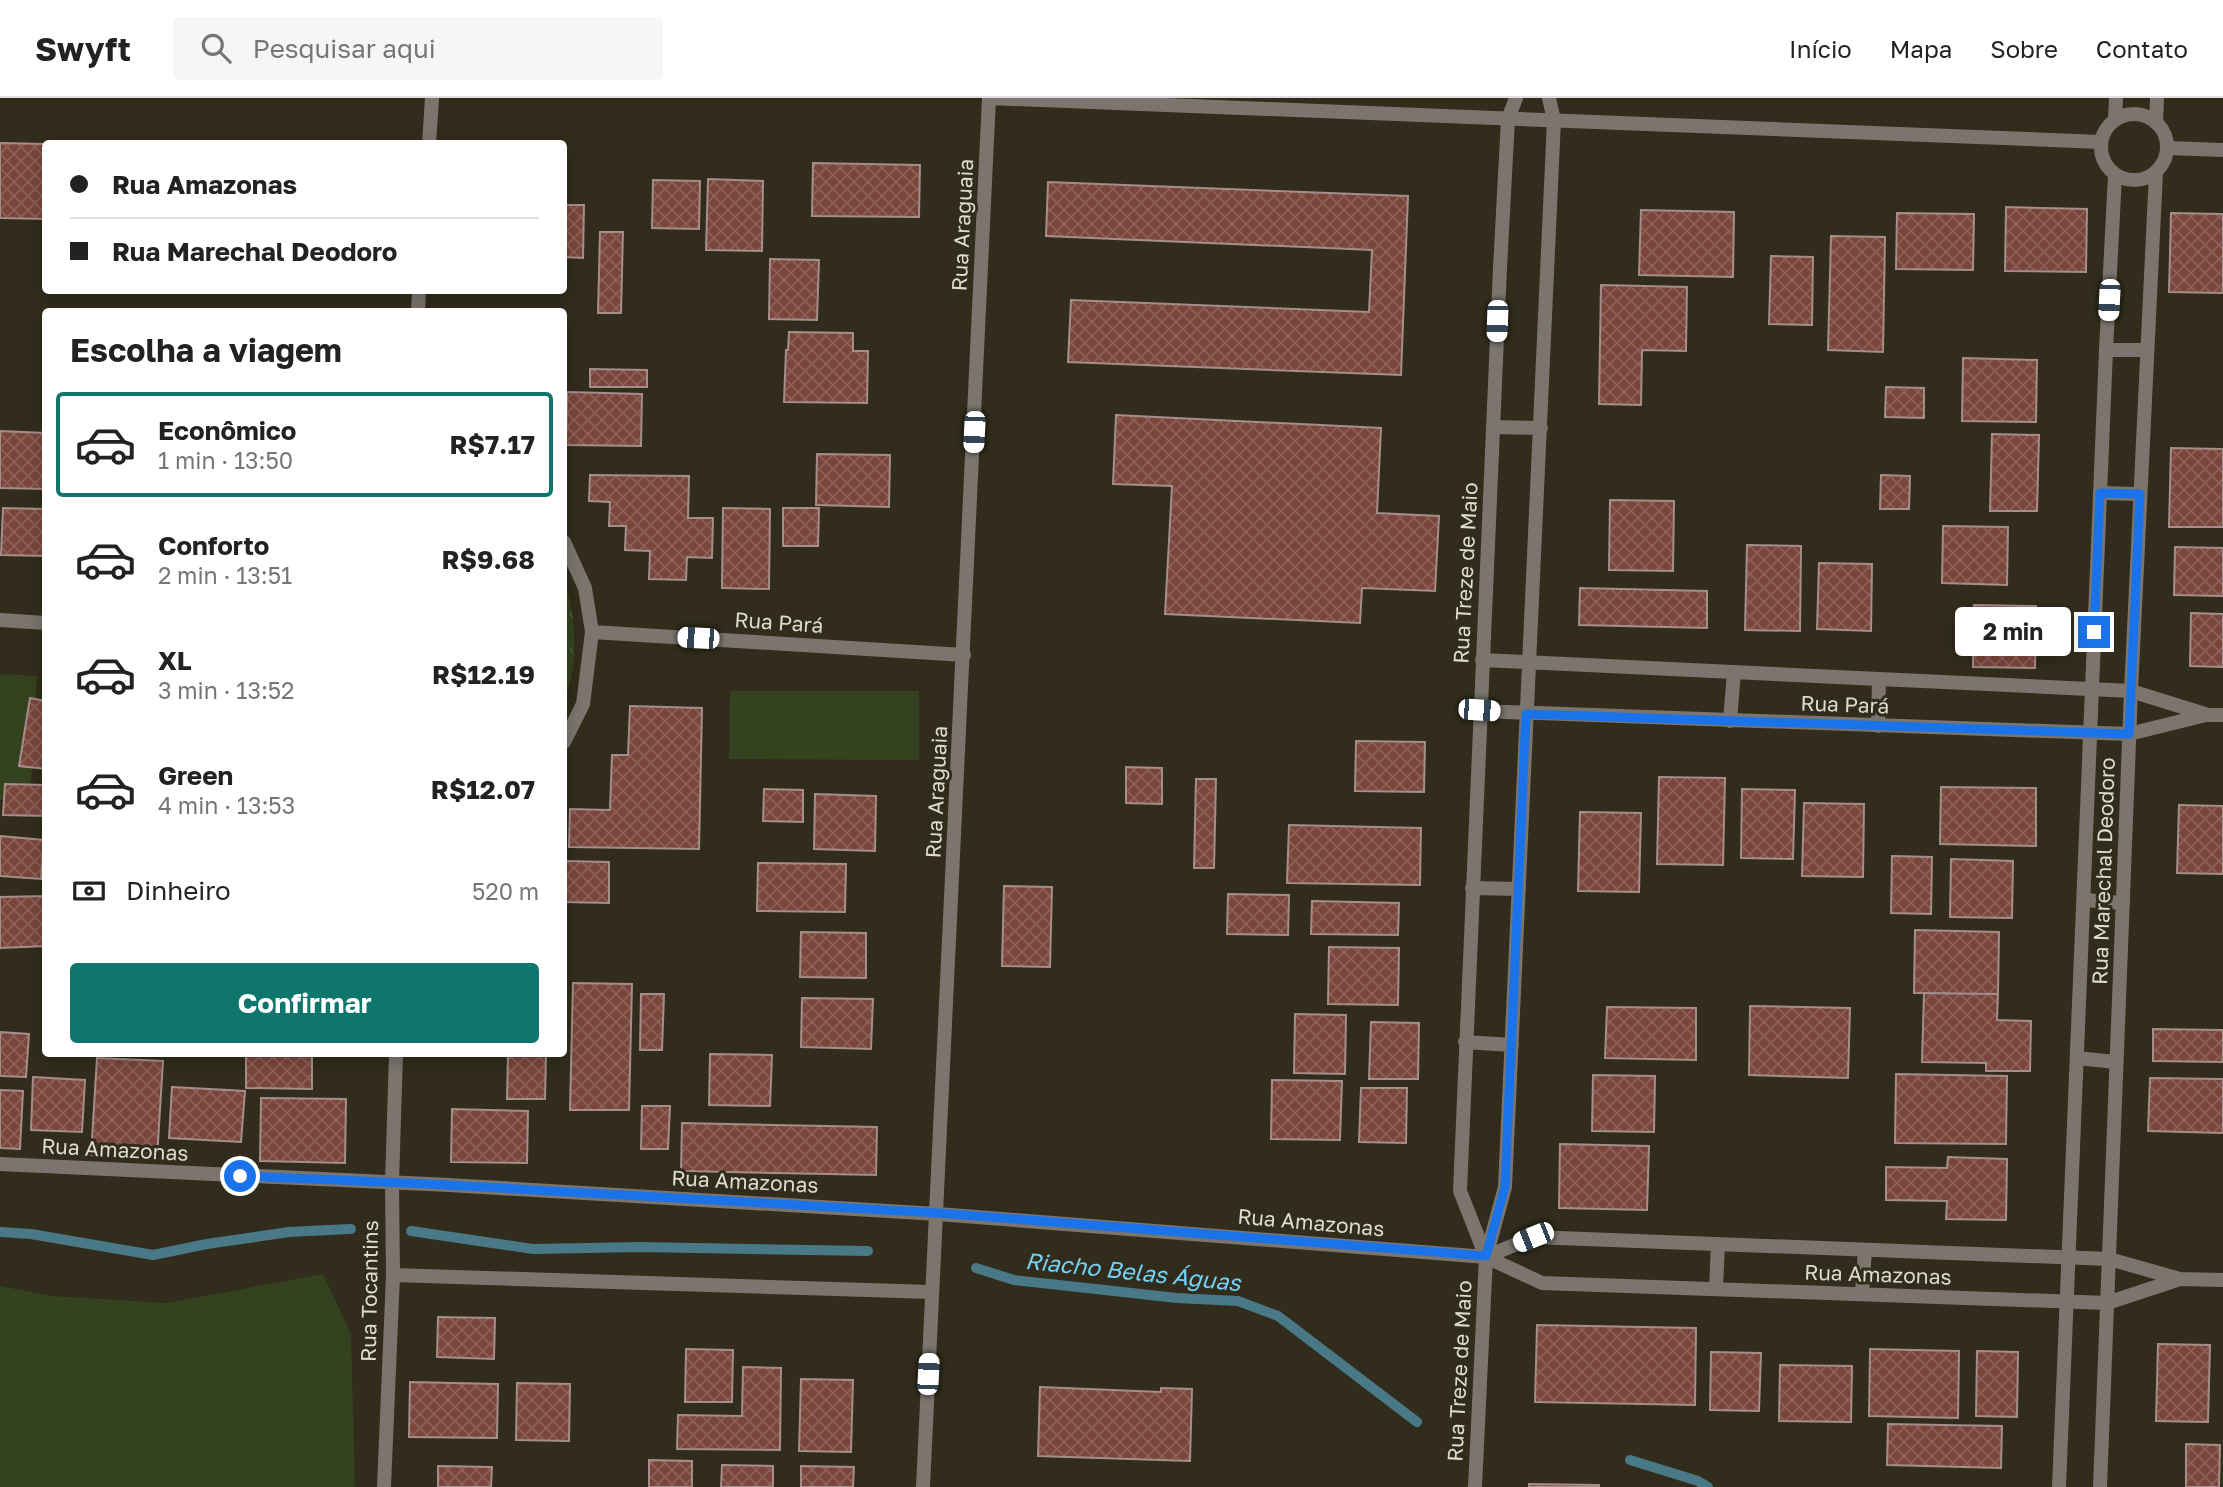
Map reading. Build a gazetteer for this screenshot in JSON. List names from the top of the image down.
{
  "streets": {
    "street": [
      "Rua Araguaia",
      "Rua Treze de Maio",
      "Rua Pará",
      "Rua Marechal Deodoro",
      "Rua Amazonas",
      "Rua Tocantins"
    ]
  },
  "crossings": [
    ["Rua Araguaia", "Rua Pará"],
    ["Rua Araguaia", "Rua Amazonas"],
    ["Rua Treze de Maio", "Rua Pará"],
    ["Rua Treze de Maio", "Rua Amazonas"],
    ["Rua Pará", "Rua Marechal Deodoro"],
    ["Rua Marechal Deodoro", "Rua Amazonas"],
    ["Rua Amazonas", "Rua Tocantins"]
  ],
  "water": ["Riacho Belas Águas"],
  "page": {
    "header": "Swyft",
    "search": "Pesquisar aqui",
    "nav": [
      "Início",
      "Mapa",
      "Sobre",
      "Contato"
    ],
    "banner": ["Rua Amazonas", "Rua Marechal Deodoro"],
    "heading": "Escolha a viagem",
    "list": [
      {
        "name": "Econômico",
        "note": "1 min · 13:50",
        "value": "R$7.17"
      },
      {
        "name": "Conforto",
        "note": "2 min · 13:51",
        "value": "R$9.68"
      },
      {
        "name": "XL",
        "note": "3 min · 13:52",
        "value": "R$12.19"
      },
      {
        "name": "Green",
        "note": "4 min · 13:53",
        "value": "R$12.07"
      }
    ],
    "bubble": "2 min",
    "pay": ["Dinheiro", "520 m"],
    "buttons": "Confirmar"
  }
}
